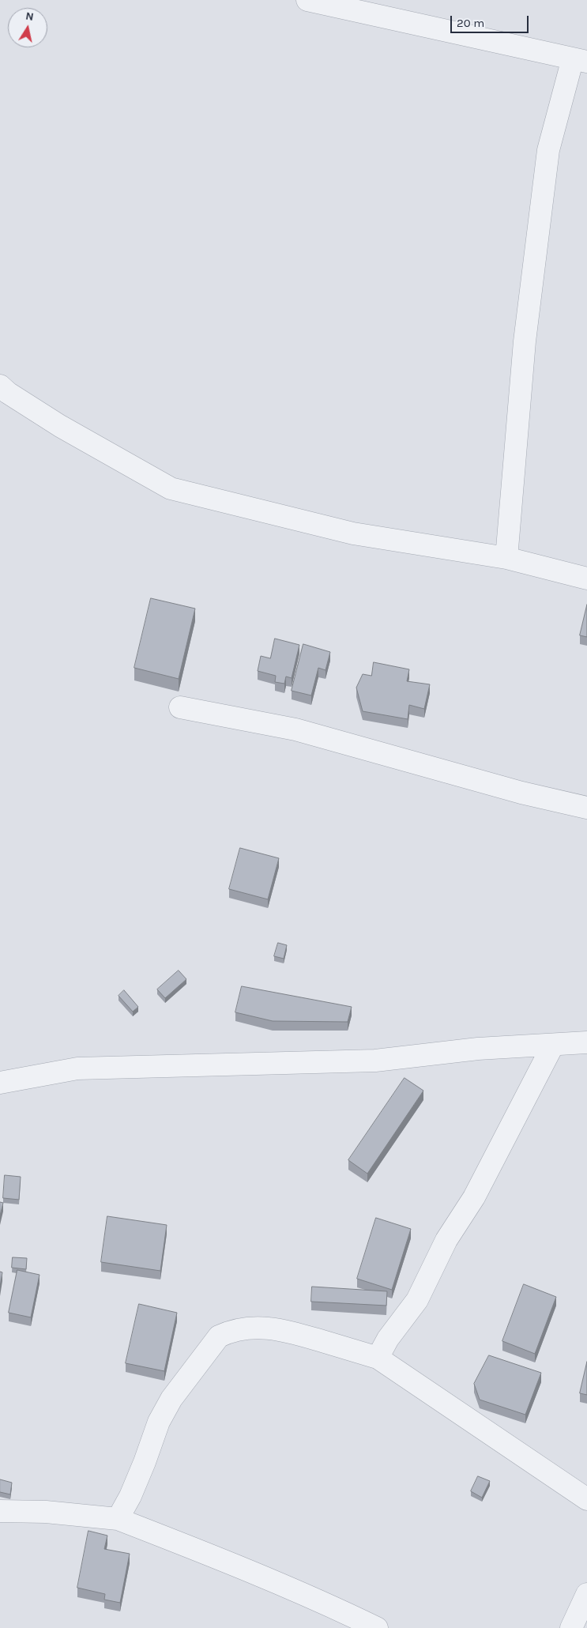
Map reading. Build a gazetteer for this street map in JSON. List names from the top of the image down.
{
  "scale_bar": "20 m",
  "north": "top"
}
